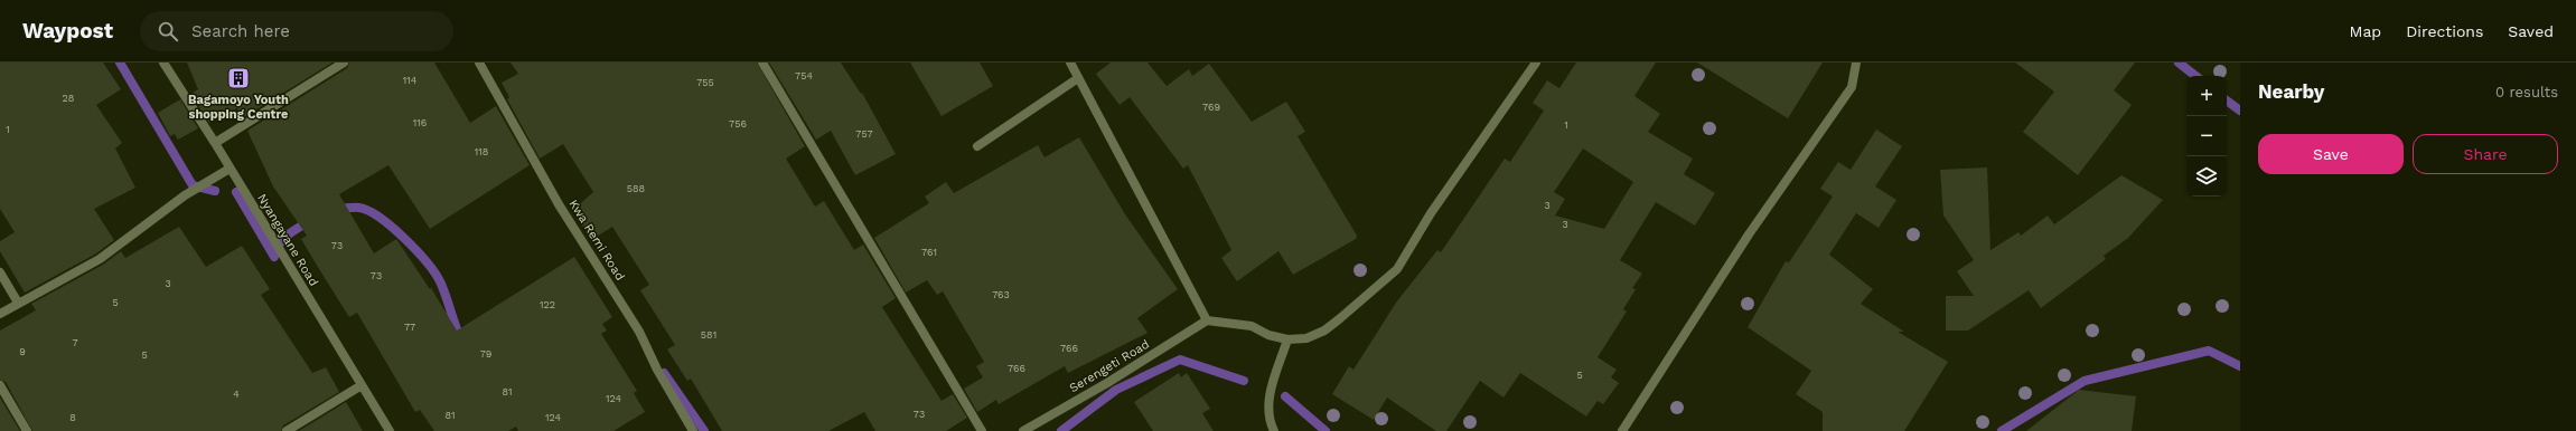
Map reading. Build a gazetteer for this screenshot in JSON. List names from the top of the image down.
{
  "streets": {
    "street": ["Nyangayane Road", "Kwa Remi Road", "Serengeti Road"]
  },
  "places": {
    "building": ["Bagamoyo Youth shopping Centre"]
  },
  "house_numbers": [
    "754",
    "114",
    "755",
    "28",
    "769",
    "116",
    "756",
    "1",
    "1",
    "757",
    "118",
    "588",
    "3",
    "3",
    "73",
    "761",
    "73",
    "3",
    "763",
    "5",
    "122",
    "77",
    "581",
    "7",
    "766",
    "9",
    "79",
    "5",
    "766",
    "5",
    "81",
    "4",
    "124",
    "73",
    "81",
    "8",
    "124"
  ],
  "page": {
    "header": "Waypost",
    "search": "Search here",
    "nav": ["Map", "Directions", "Saved"],
    "heading": ["Nearby", "0 results"],
    "map_buttons": ["+", "−"],
    "buttons": ["Save", "Share"]
  }
}
